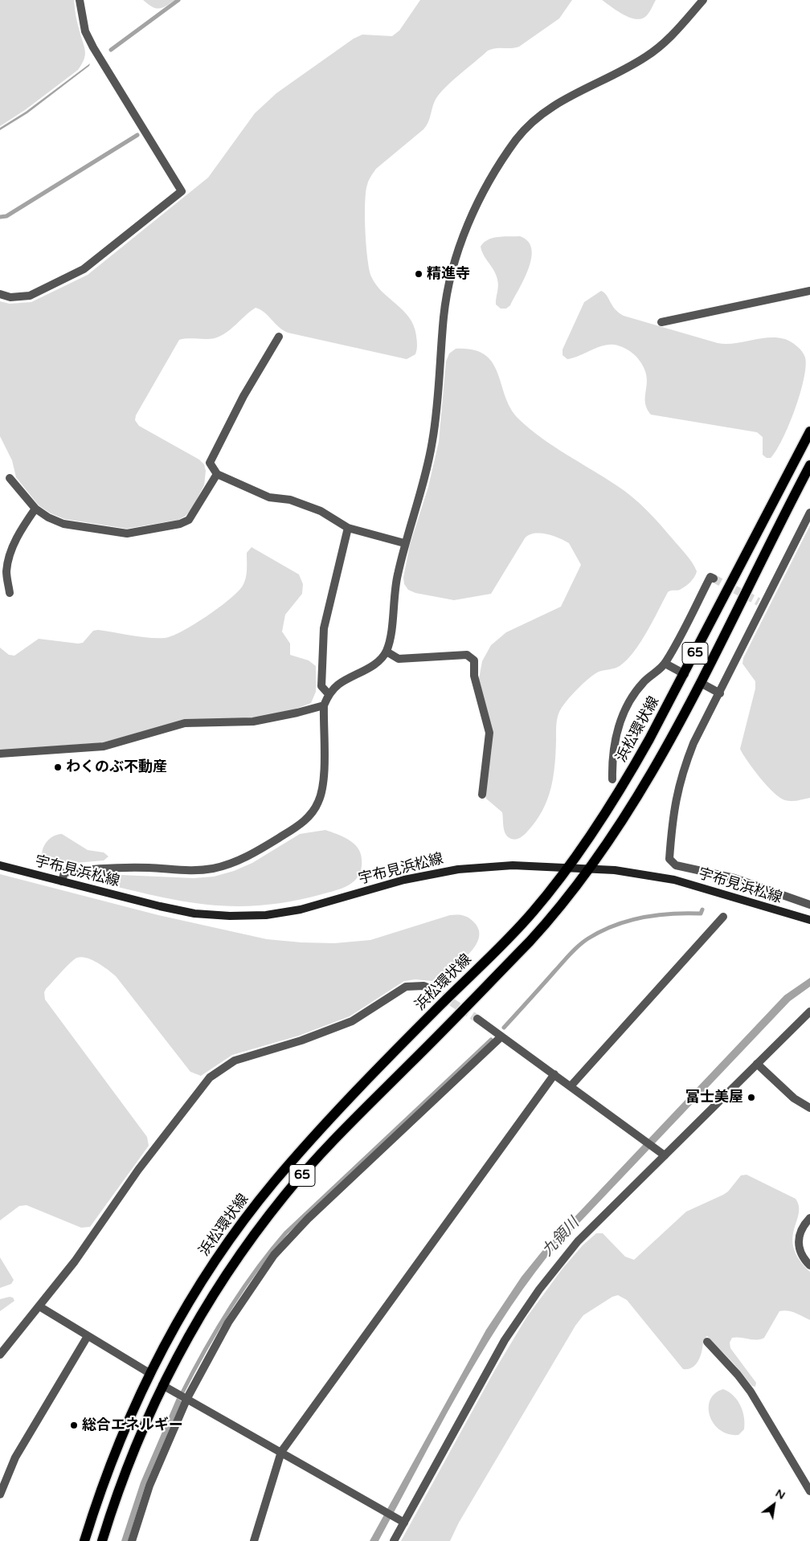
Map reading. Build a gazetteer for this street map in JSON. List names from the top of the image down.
{
  "streets": {
    "main road": ["65", "浜松環状線", "宇布見浜松線"]
  },
  "crossings": [
    ["浜松環状線", "宇布見浜松線"]
  ],
  "water": ["九領川"],
  "places": [
    "精進寺",
    "わくのぶ不動産",
    "富士美屋",
    "総合エネルギー"
  ],
  "north": "top right"
}
